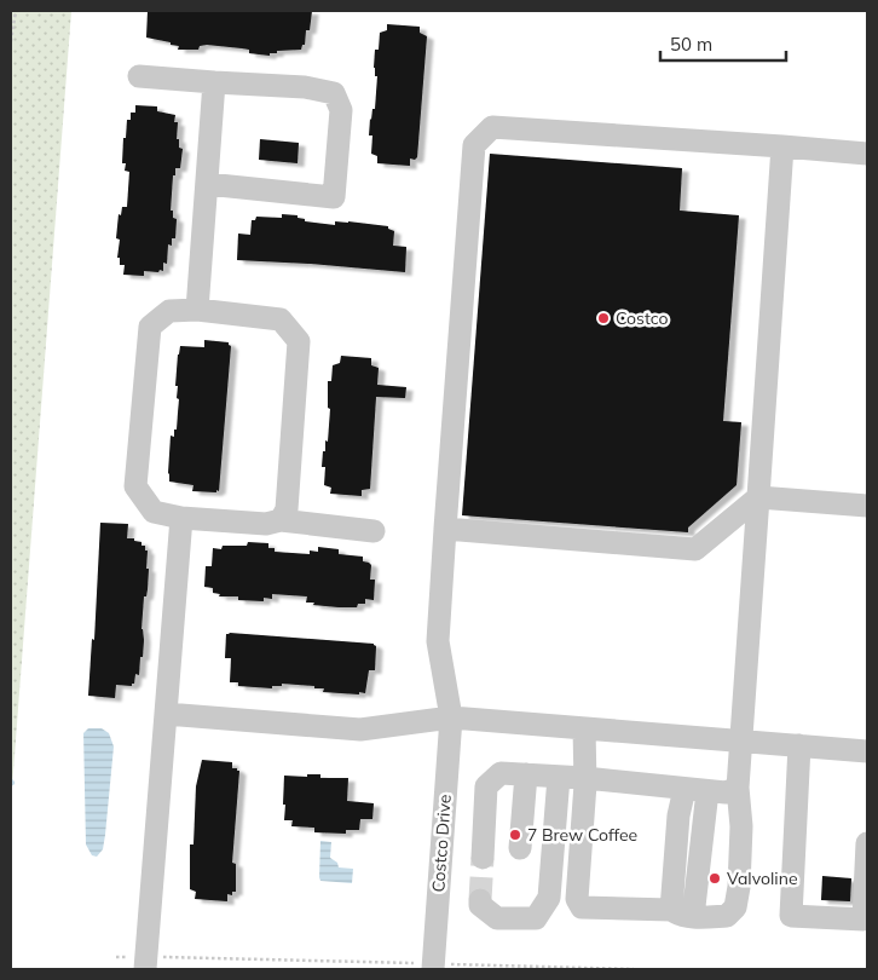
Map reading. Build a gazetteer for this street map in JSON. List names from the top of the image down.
{
  "streets": {
    "lane": ["Costco Drive"]
  },
  "places": ["Costco", "7 Brew Coffee", "Valvoline"],
  "scale_bar": "50 m"
}
